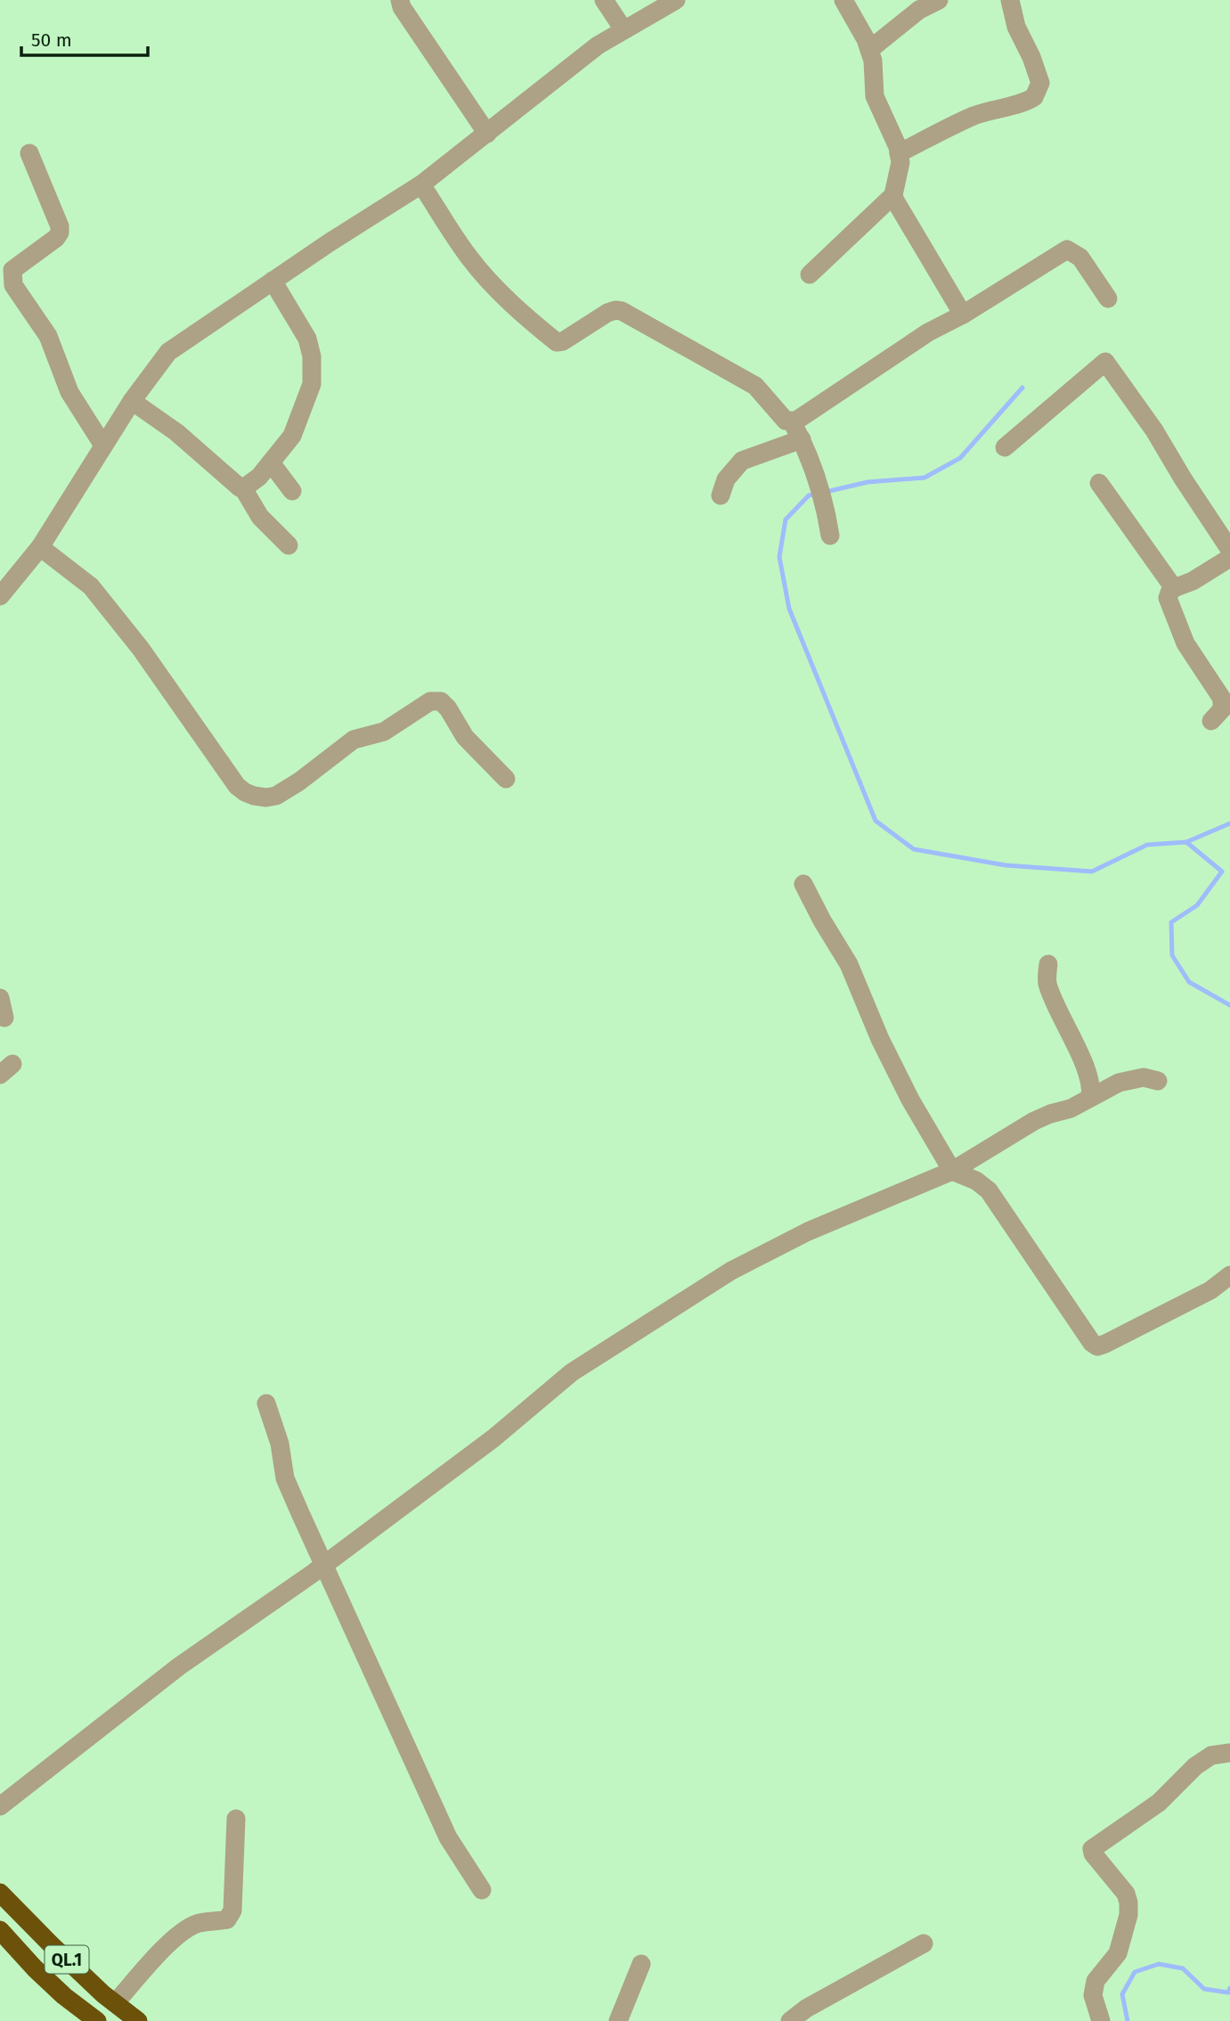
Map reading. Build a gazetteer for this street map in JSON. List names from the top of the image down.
{
  "streets": {
    "highway": ["QL.1"]
  },
  "scale_bar": "50 m"
}
